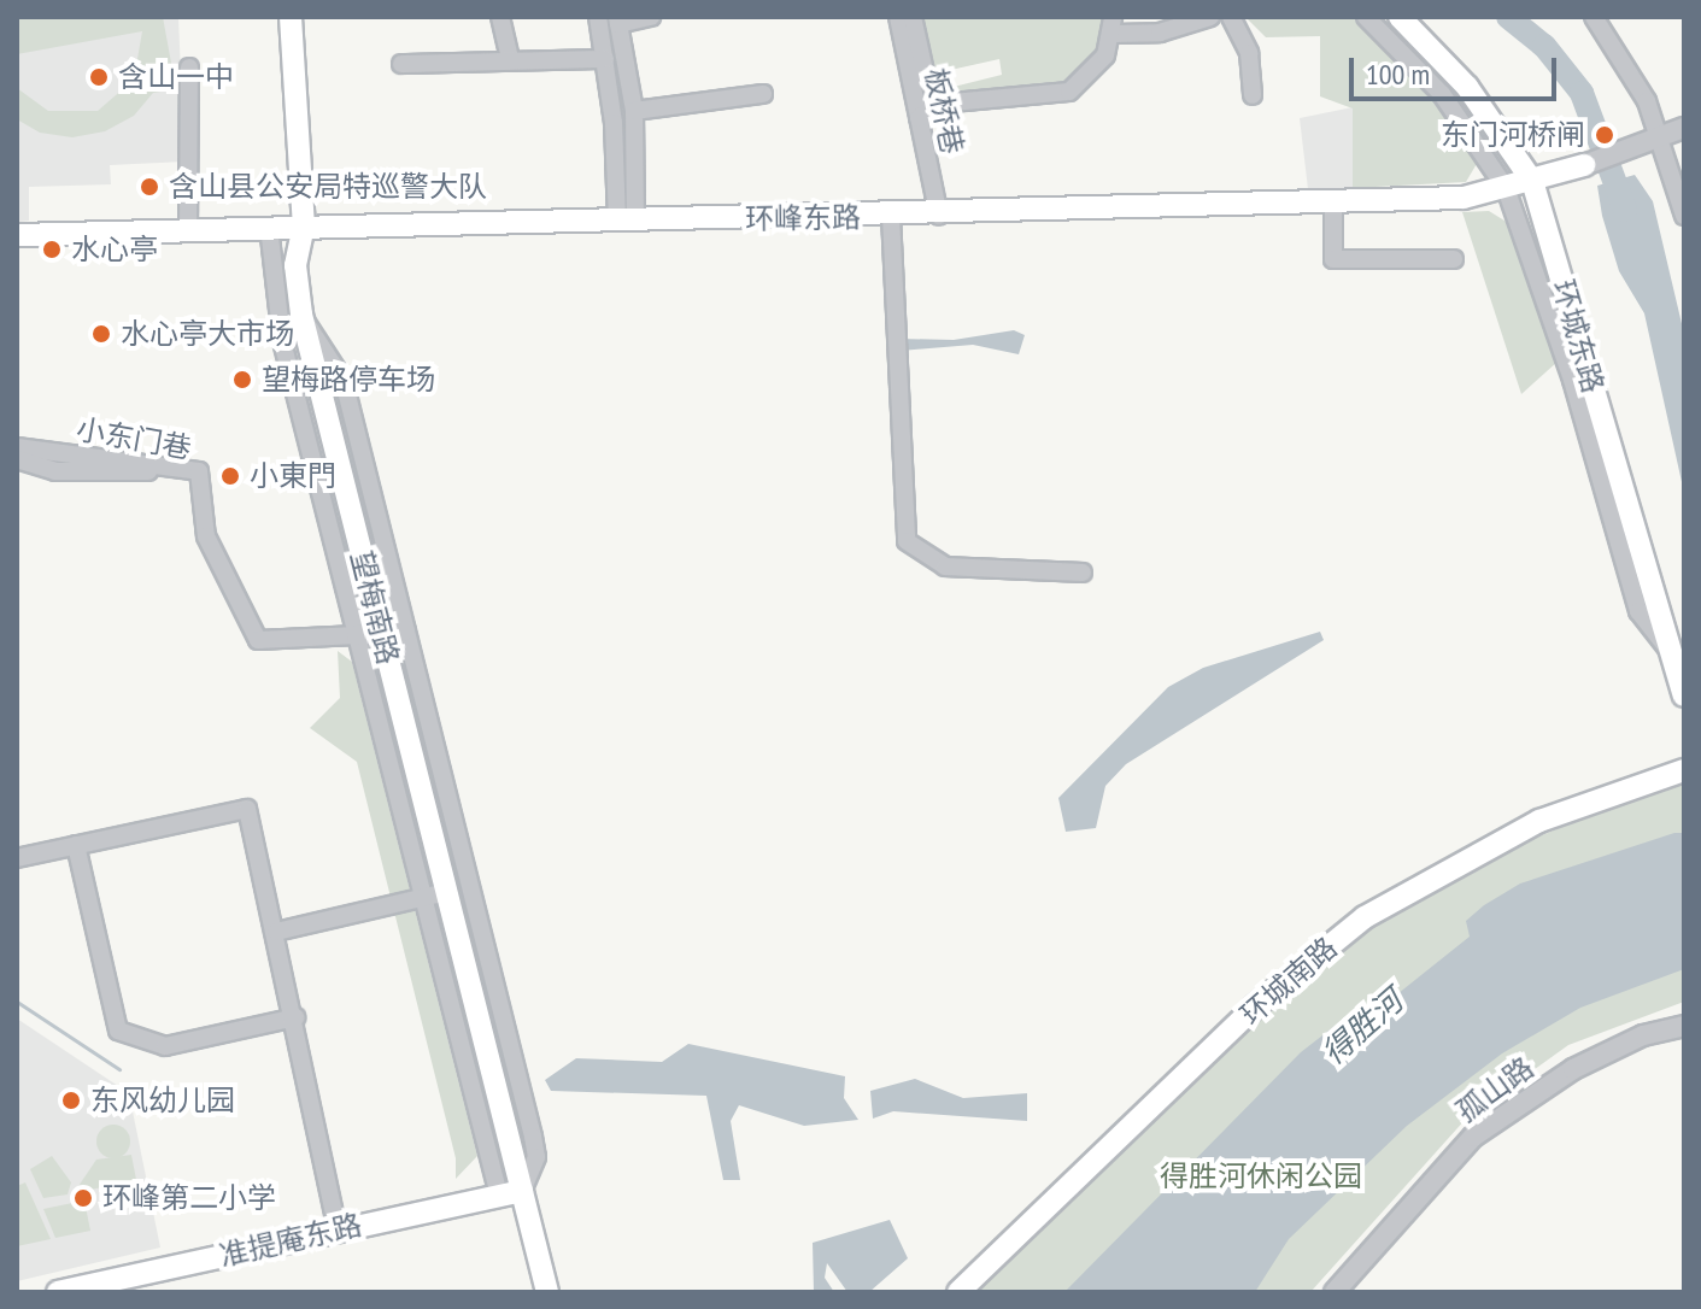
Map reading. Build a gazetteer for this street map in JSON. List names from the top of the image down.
{
  "streets": {
    "main road": [
      "环峰东路",
      "环城东路",
      "望梅南路",
      "环城南路",
      "准提庵东路"
    ],
    "street": ["板桥巷", "小东门巷", "孤山路"]
  },
  "crossings": [
    ["板桥巷", "环峰东路"],
    ["环峰东路", "环城东路"],
    ["环峰东路", "望梅南路"],
    ["望梅南路", "准提庵东路"]
  ],
  "water": ["得胜河"],
  "parks": ["得胜河休闲公园"],
  "places": [
    "含山一中",
    "东门河桥闸",
    "含山县公安局特巡警大队",
    "水心亭",
    "水心亭大市场",
    "望梅路停车场",
    "小東門",
    "东风幼儿园",
    "环峰第二小学"
  ],
  "scale_bar": "100 m"
}
